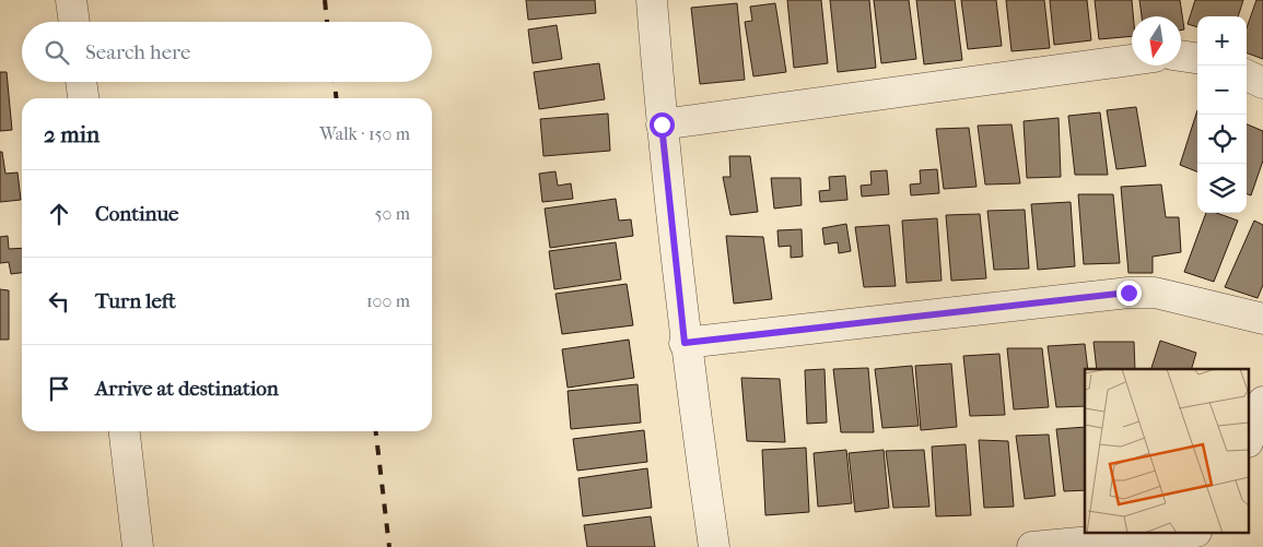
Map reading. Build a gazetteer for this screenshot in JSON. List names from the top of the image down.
{
  "north": "bottom",
  "page": {
    "map_buttons": ["+", "−"],
    "search": "Search here",
    "heading": ["2 min", "Walk · 150 m"],
    "list": [
      ["Continue", "50 m"],
      ["Turn left", "100 m"],
      "Arrive at destination"
    ]
  }
}
